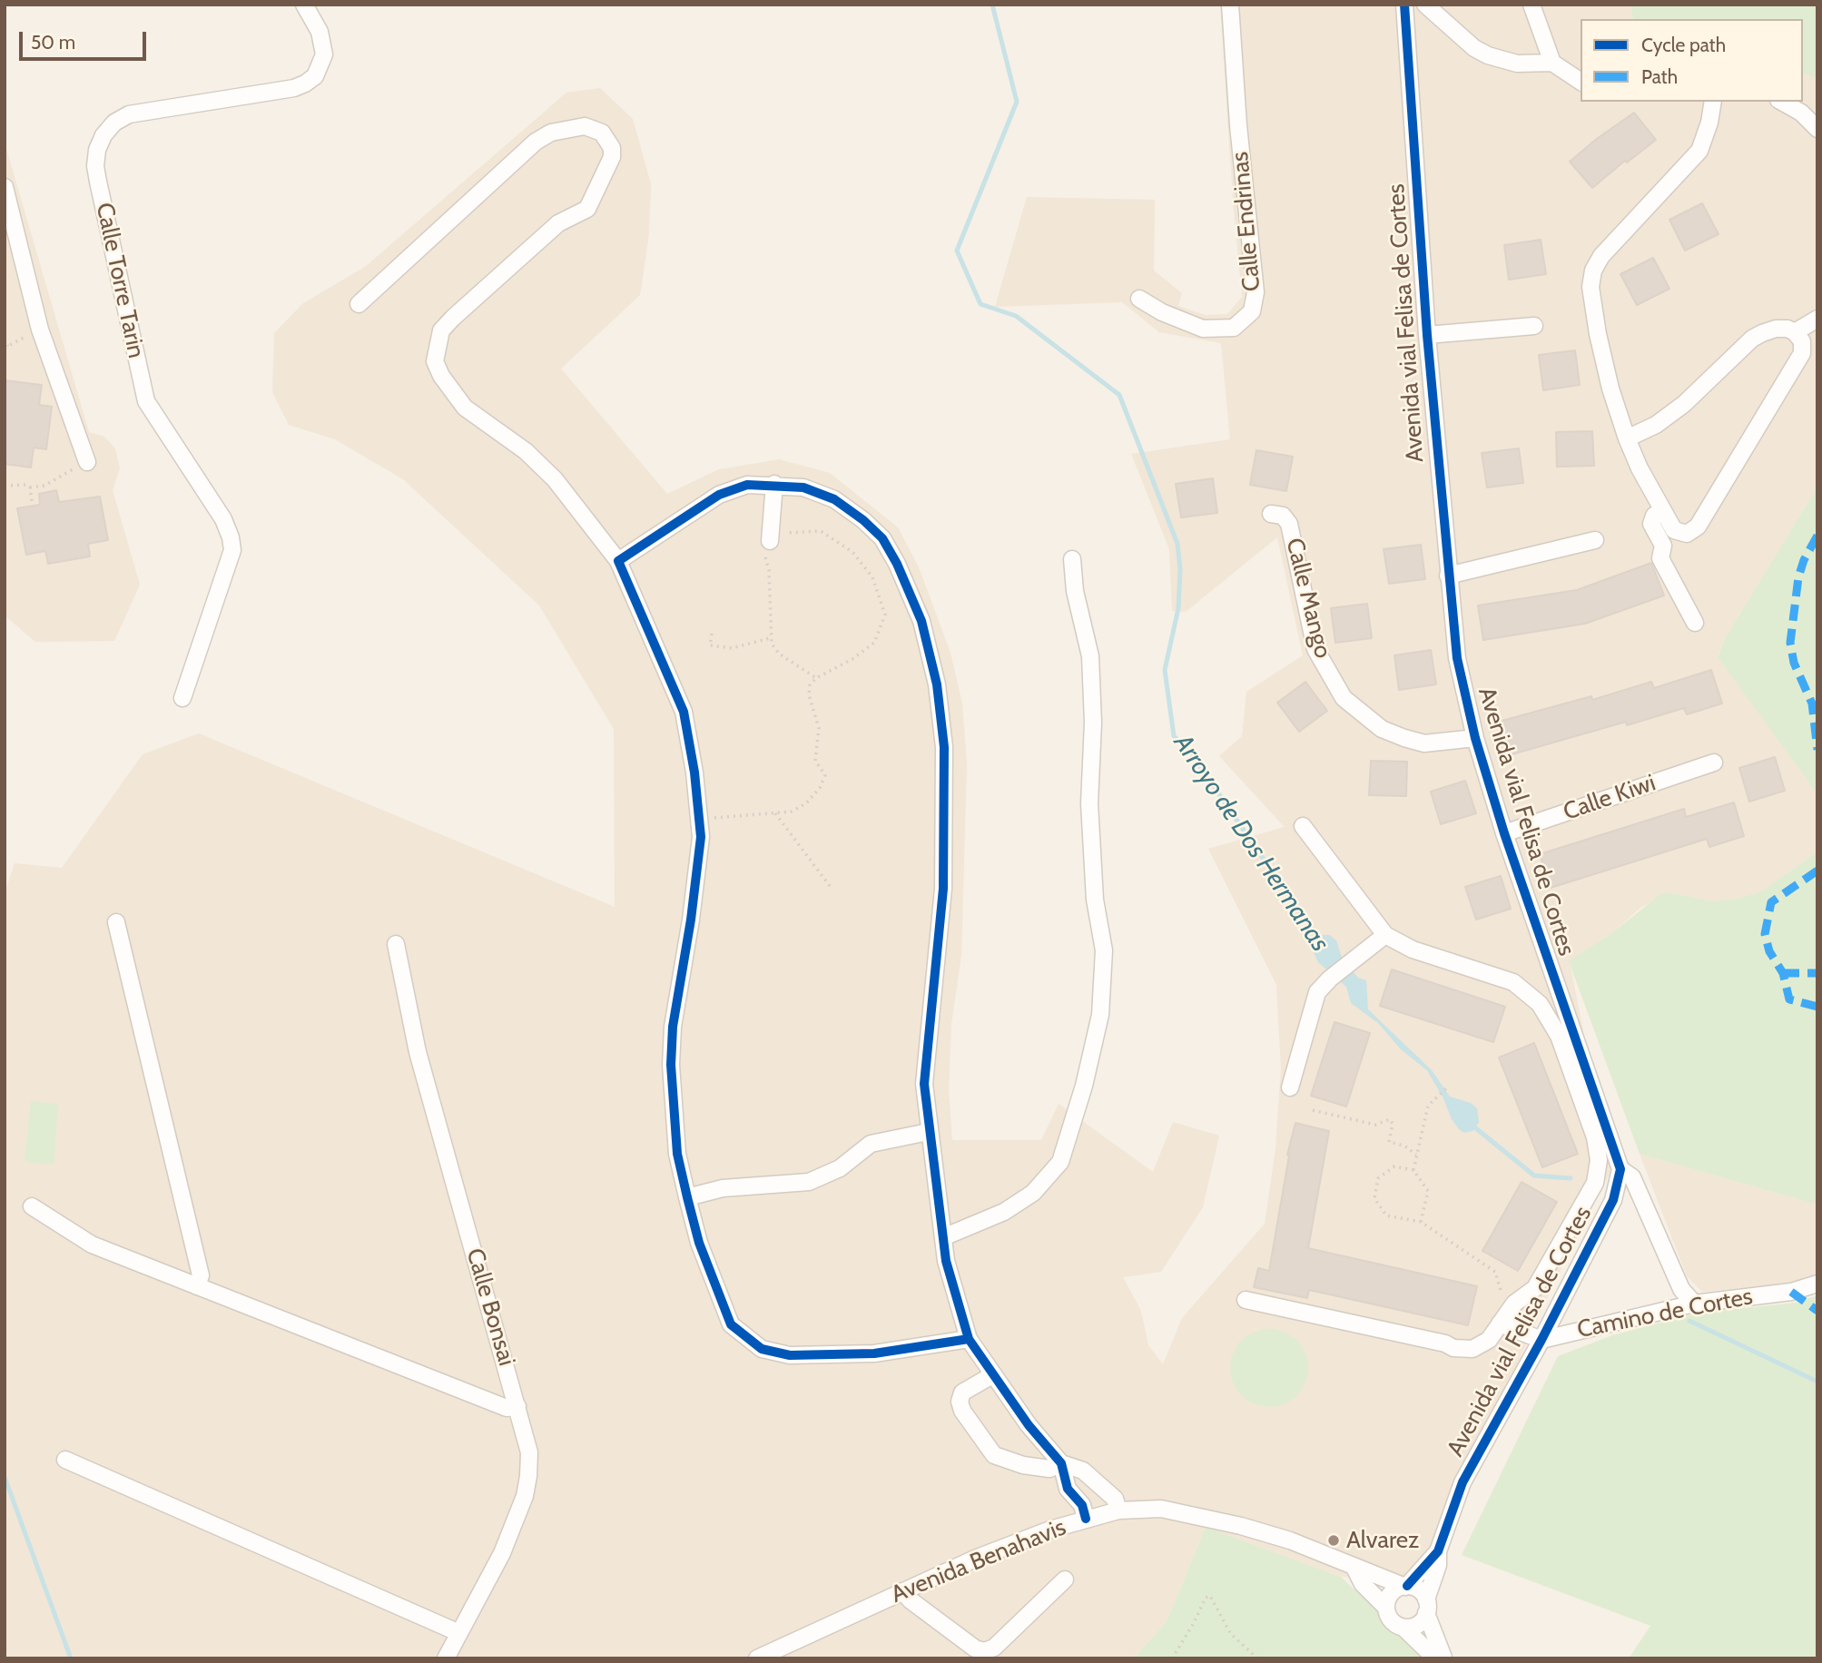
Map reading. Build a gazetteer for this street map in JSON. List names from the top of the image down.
{
  "streets": {
    "street": [
      "Calle Endrinas",
      "Calle Torre Tarin",
      "Avenida vial Felisa de Cortes",
      "Calle Mango",
      "Calle Kiwi",
      "Calle Bonsai",
      "Camino de Cortes",
      "Avenida Benahavis"
    ]
  },
  "crossings": [
    ["Avenida vial Felisa de Cortes", "Calle Mango"],
    ["Avenida vial Felisa de Cortes", "Calle Kiwi"],
    ["Avenida vial Felisa de Cortes", "Camino de Cortes"],
    ["Avenida vial Felisa de Cortes", "Avenida Benahavis"]
  ],
  "water": ["Arroyo de Dos Hermanas"],
  "places": ["Alvarez"],
  "legend": ["Cycle path", "Path"],
  "scale_bar": "50 m"
}
